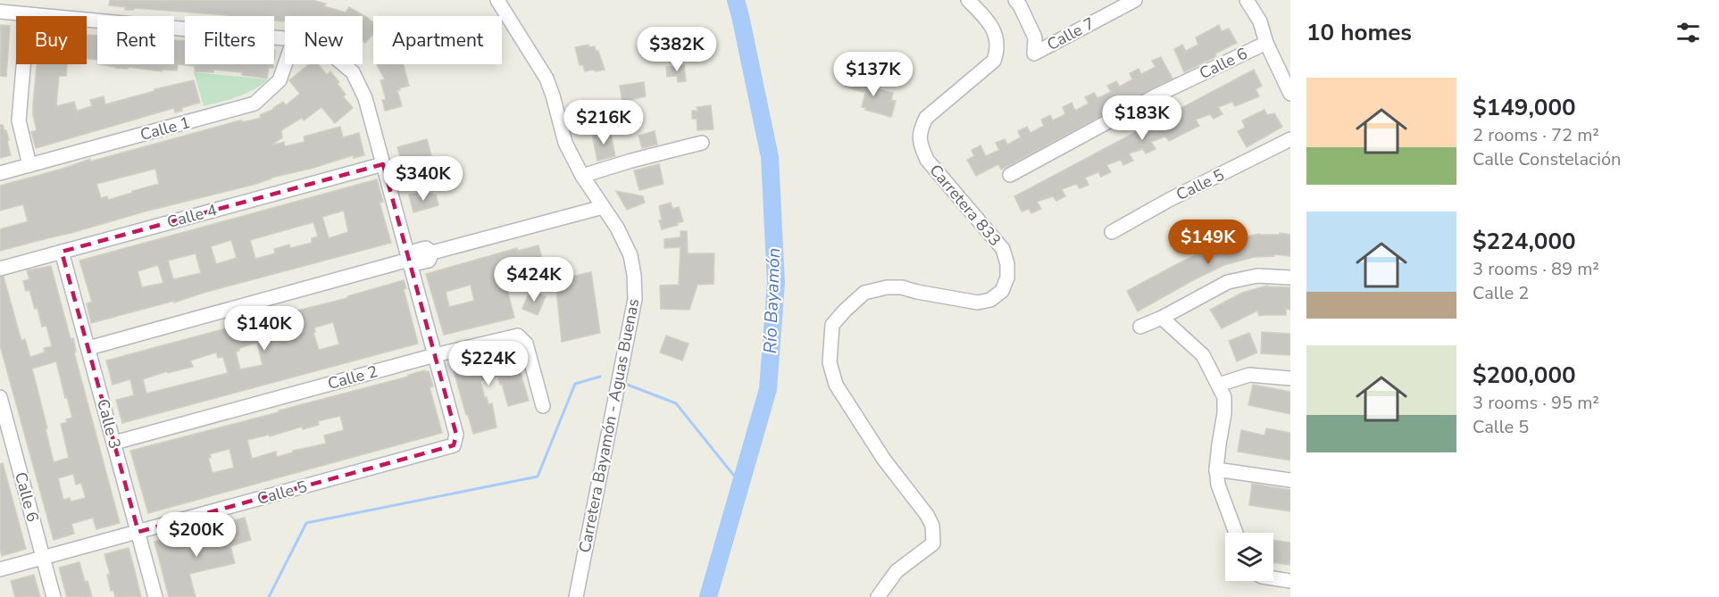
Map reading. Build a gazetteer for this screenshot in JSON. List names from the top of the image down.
{
  "streets": {
    "street": [
      "Calle 7",
      "Calle 6",
      "Calle 1",
      "Calle 5",
      "Carretera 833",
      "Calle 4",
      "Calle 2",
      "Calle 3",
      "Carretera Bayamón - Aguas Buenas"
    ]
  },
  "crossings": [
    ["Calle 6", "Calle 5"],
    ["Calle 5", "Calle 2"],
    ["Calle 5", "Calle 3"],
    ["Calle 4", "Calle 3"],
    ["Calle 2", "Calle 3"]
  ],
  "water": ["Río Bayamón"],
  "page": {
    "heading": "10 homes",
    "chip": [
      "Buy",
      "Rent",
      "Filters",
      "New",
      "Apartment"
    ],
    "price": [
      "$382K",
      "$137K",
      "$183K",
      "$216K",
      "$340K",
      "$149K",
      "$424K",
      "$140K",
      "$224K",
      "$200K"
    ],
    "list": [
      {
        "name": "$149,000",
        "note": "2 rooms · 72 m² · Calle Constelación"
      },
      {
        "name": "$224,000",
        "note": "3 rooms · 89 m² · Calle 2"
      },
      {
        "name": "$200,000",
        "note": "3 rooms · 95 m² · Calle 5"
      }
    ]
  }
}
